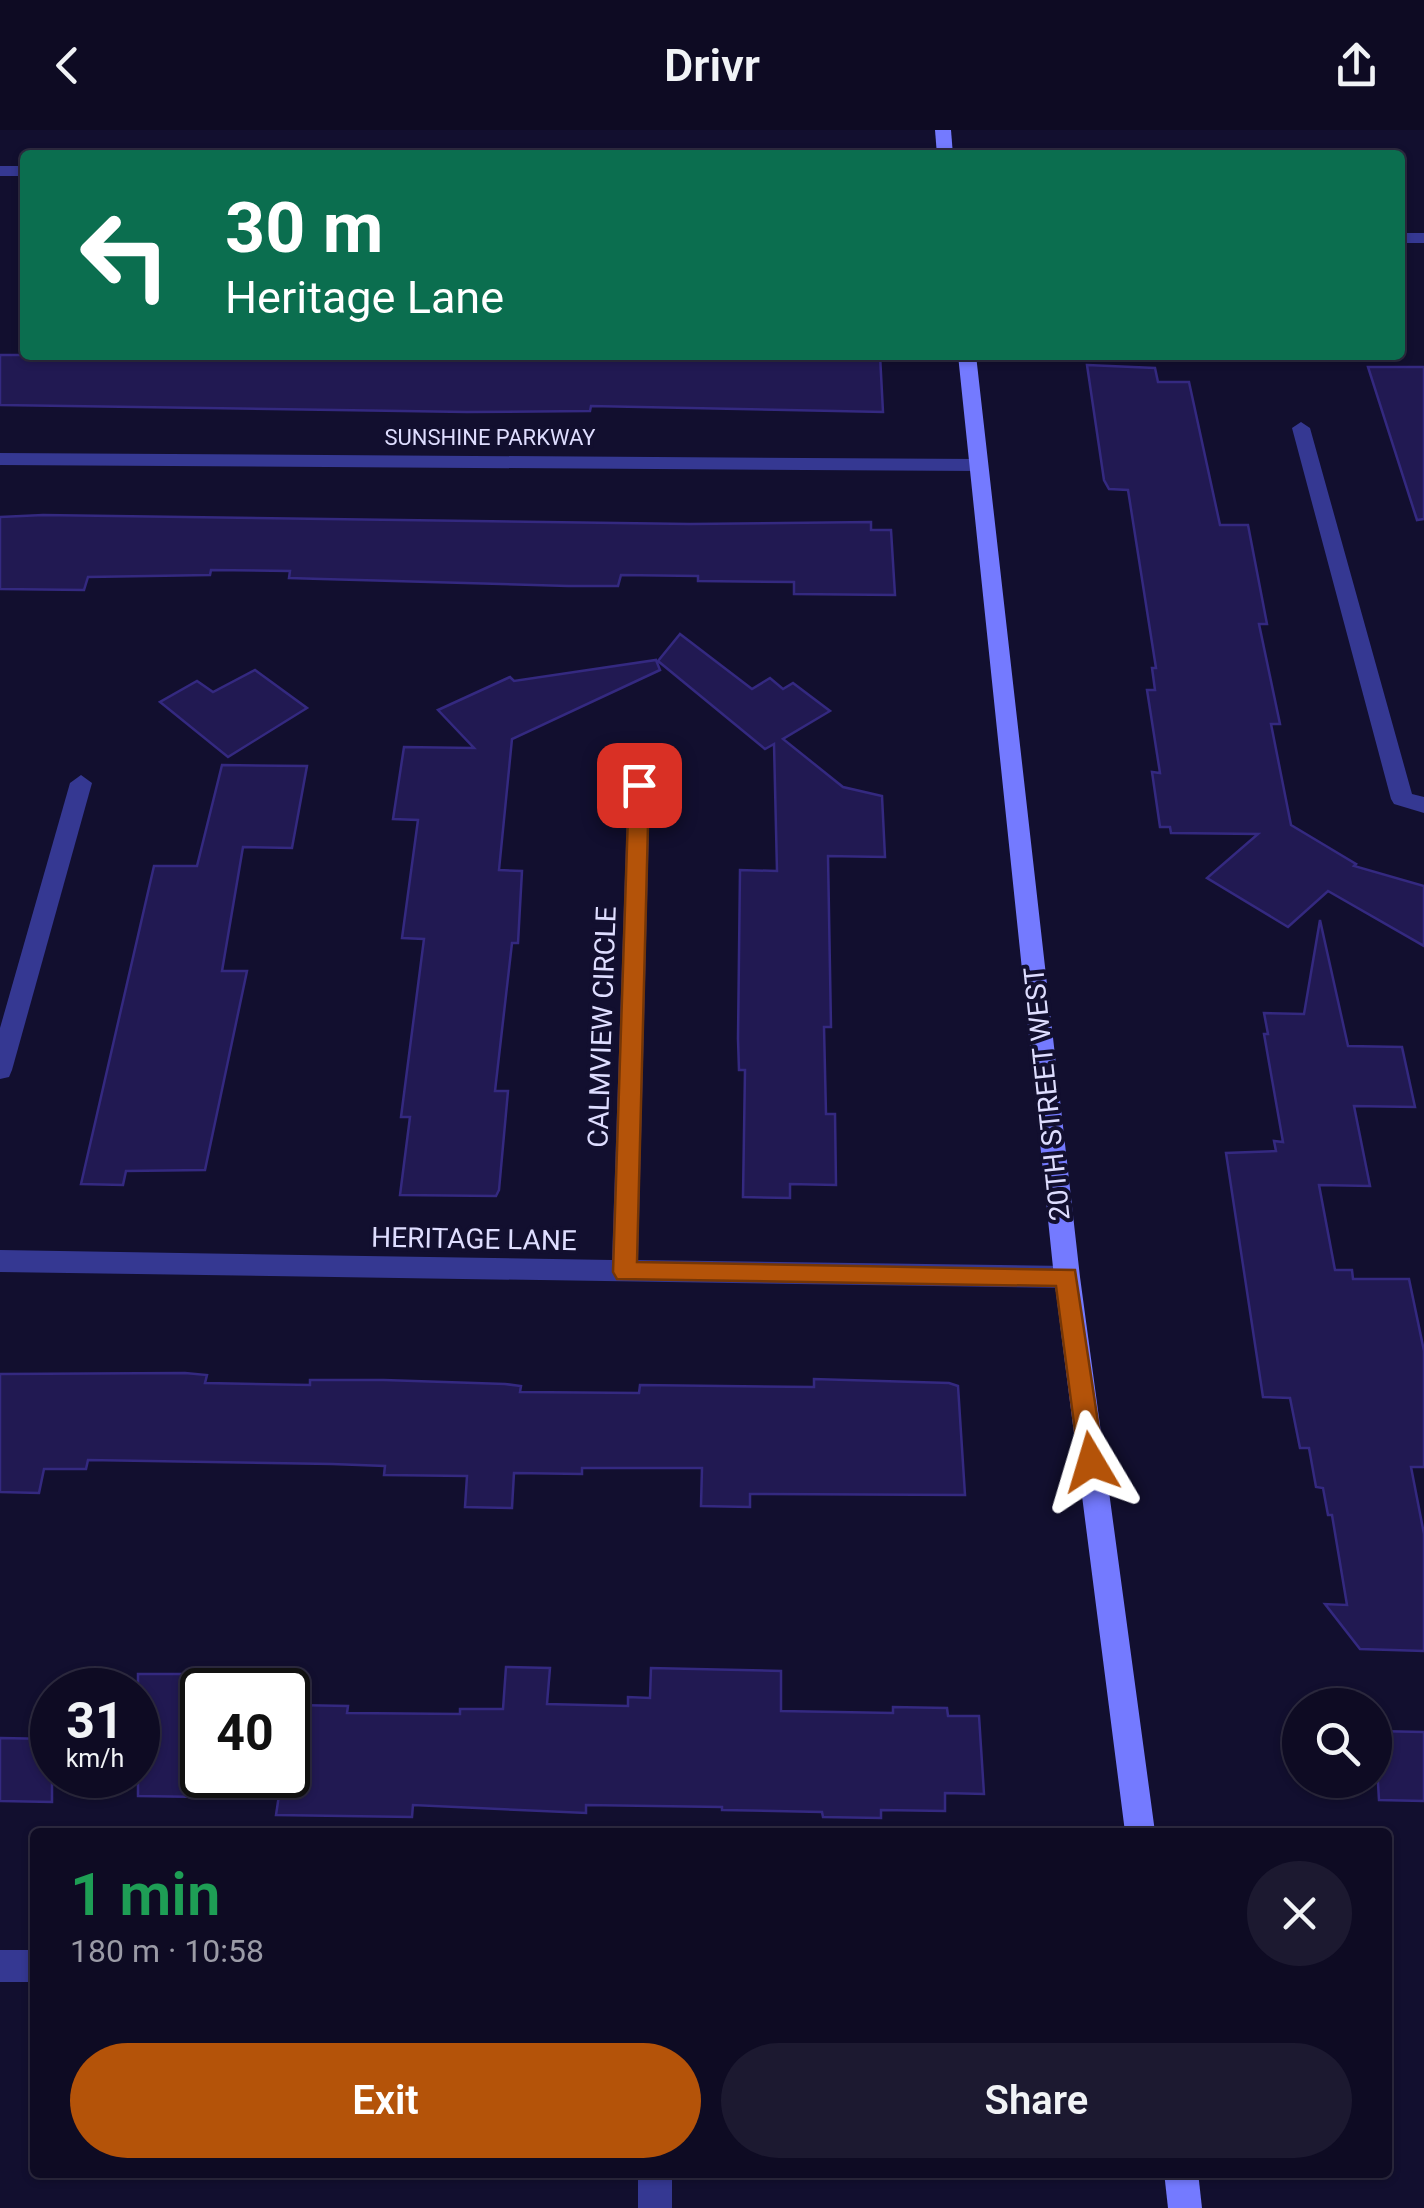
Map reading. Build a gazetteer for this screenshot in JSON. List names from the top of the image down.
{
  "streets": {
    "street": [
      "SUNSHINE PARKWAY",
      "CALMVIEW CIRCLE",
      "20TH STREET WEST",
      "HERITAGE LANE"
    ]
  },
  "crossings": [
    ["SUNSHINE PARKWAY", "20TH STREET WEST"],
    ["CALMVIEW CIRCLE", "HERITAGE LANE"],
    ["20TH STREET WEST", "HERITAGE LANE"]
  ],
  "page": {
    "header": "Drivr",
    "turn": ["30 m", "Heritage Lane"],
    "speed": "31 km/h",
    "limit": "40",
    "heading": ["1 min", "180 m · 10:58"],
    "buttons": ["Exit", "Share"]
  }
}
